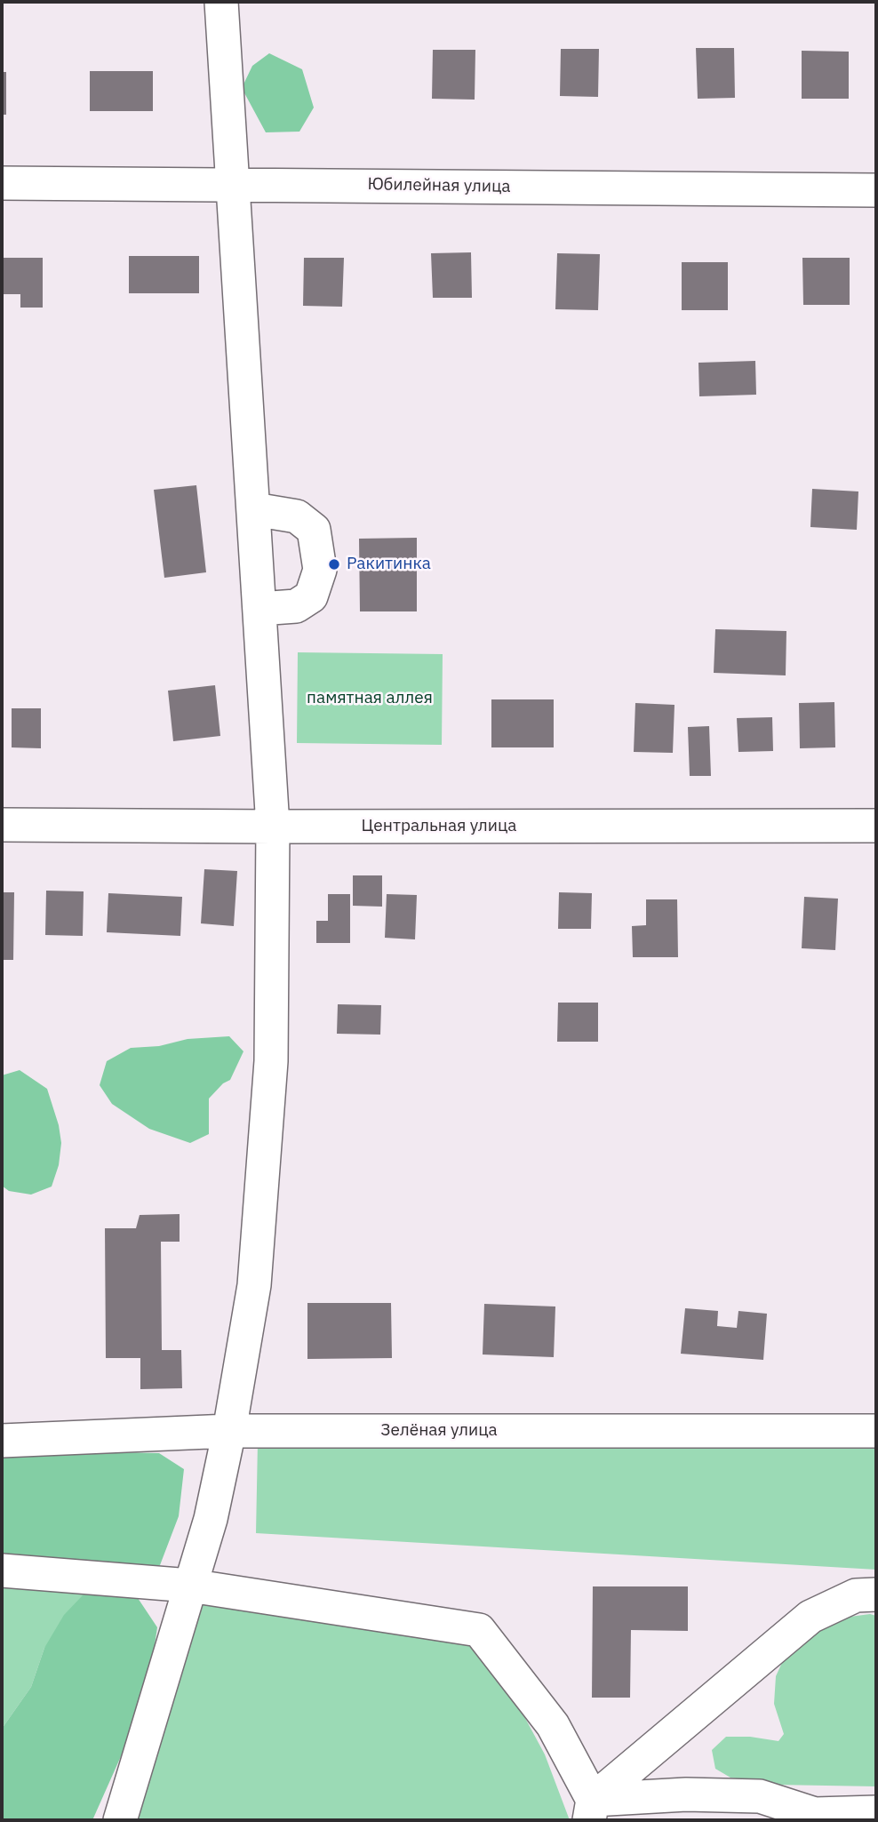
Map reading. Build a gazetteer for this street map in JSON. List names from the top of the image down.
{
  "streets": {
    "street": ["Юбилейная улица", "Центральная улица", "Зелёная улица"]
  },
  "parks": ["памятная аллея"],
  "places": ["Ракитинка"]
}
